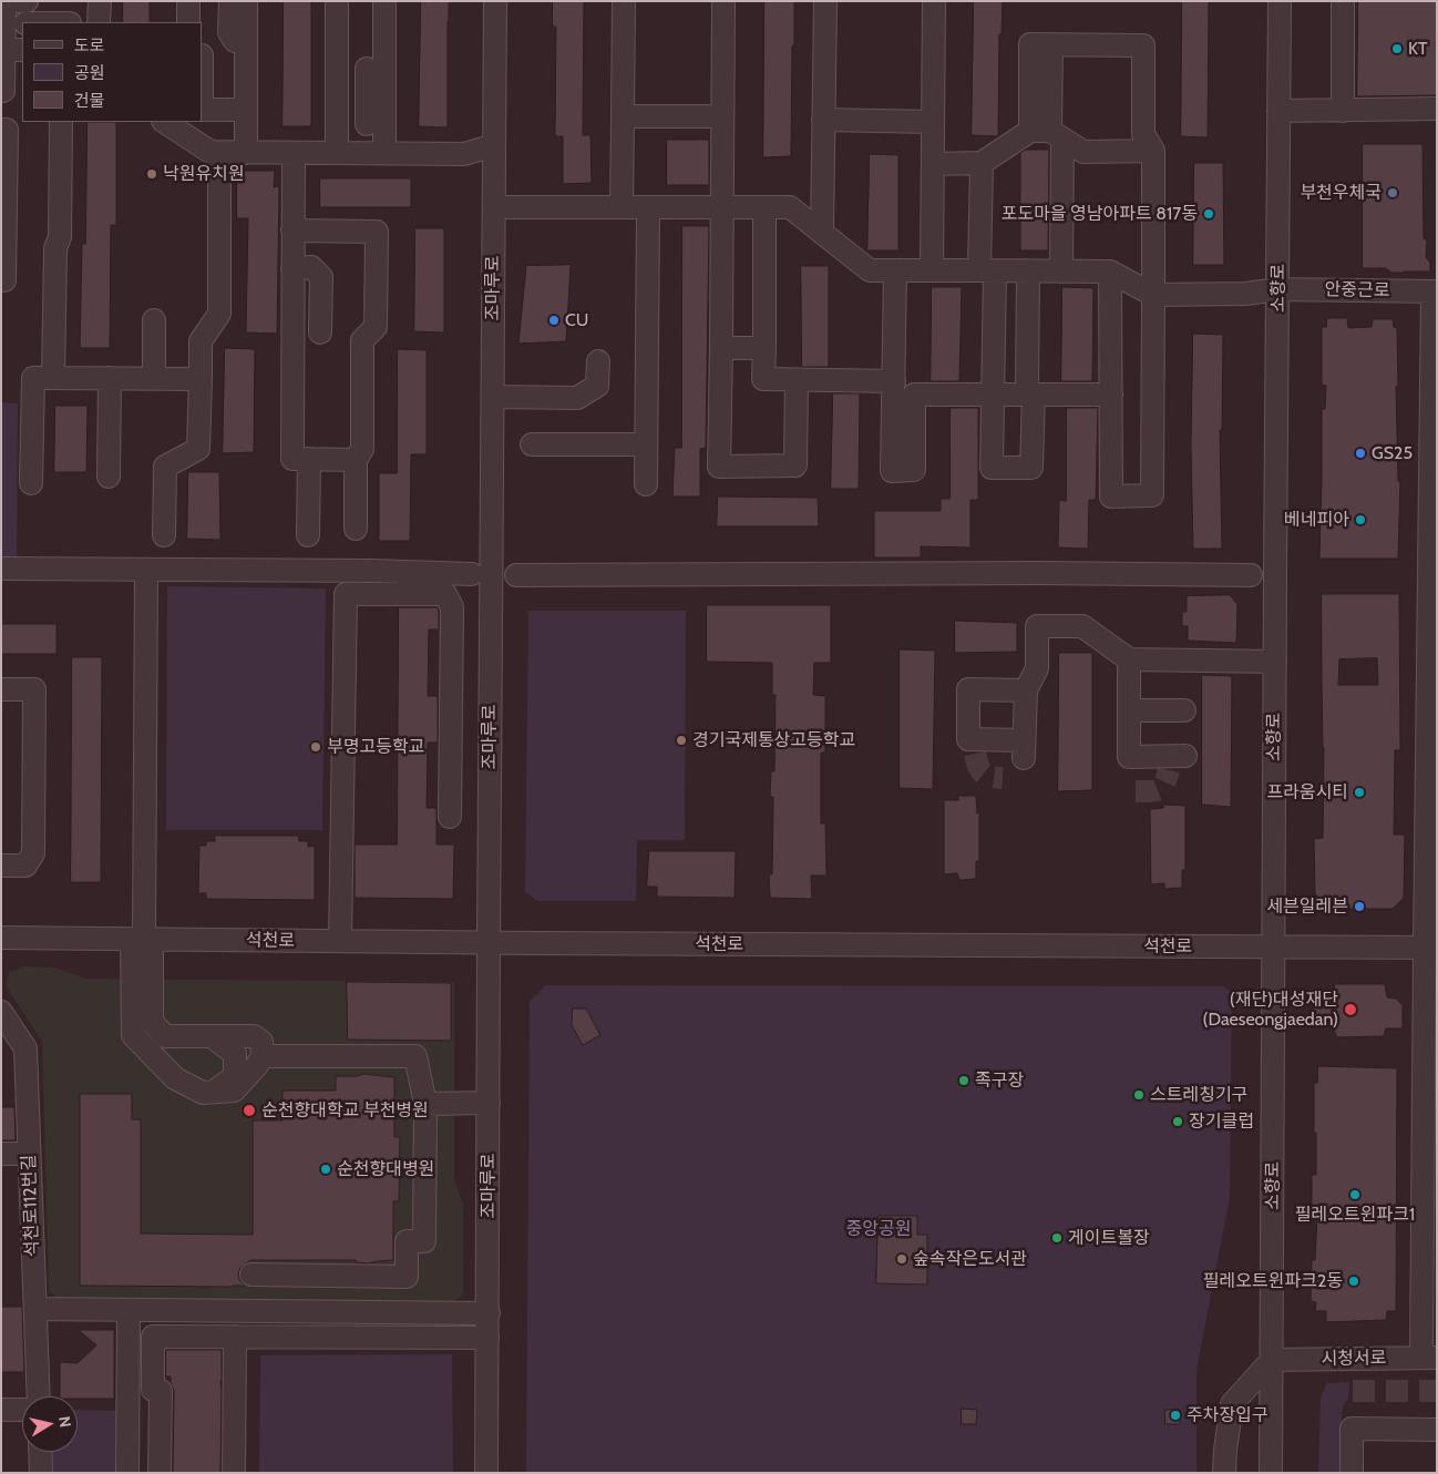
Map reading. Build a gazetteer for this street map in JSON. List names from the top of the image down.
{
  "streets": {
    "street": [
      "조마루로",
      "소향로",
      "안중근로",
      "석천로",
      "석천로112번길",
      "시청서로"
    ]
  },
  "crossings": [
    ["조마루로", "석천로"],
    ["소향로", "안중근로"],
    ["소향로", "석천로"],
    ["소향로", "시청서로"]
  ],
  "parks": ["중앙공원"],
  "places": [
    "KT",
    "낙원유치원",
    "부천우체국",
    "포도마을 영남아파트 817동",
    "CU",
    "GS25",
    "베네피아",
    "경기국제통상고등학교",
    "부명고등학교",
    "프라움시티",
    "세븐일레븐",
    "(재단)대성재단 (Daeseongjaedan)",
    "족구장",
    "스트레칭기구",
    "순천향대학교 부천병원",
    "장기클럽",
    "순천향대병원",
    "필레오트윈파크1",
    "게이트볼장",
    "숲속작은도서관",
    "필레오트윈파크2동",
    "주차장입구"
  ],
  "legend": ["도로", "공원", "건물"],
  "north": "right"
}
